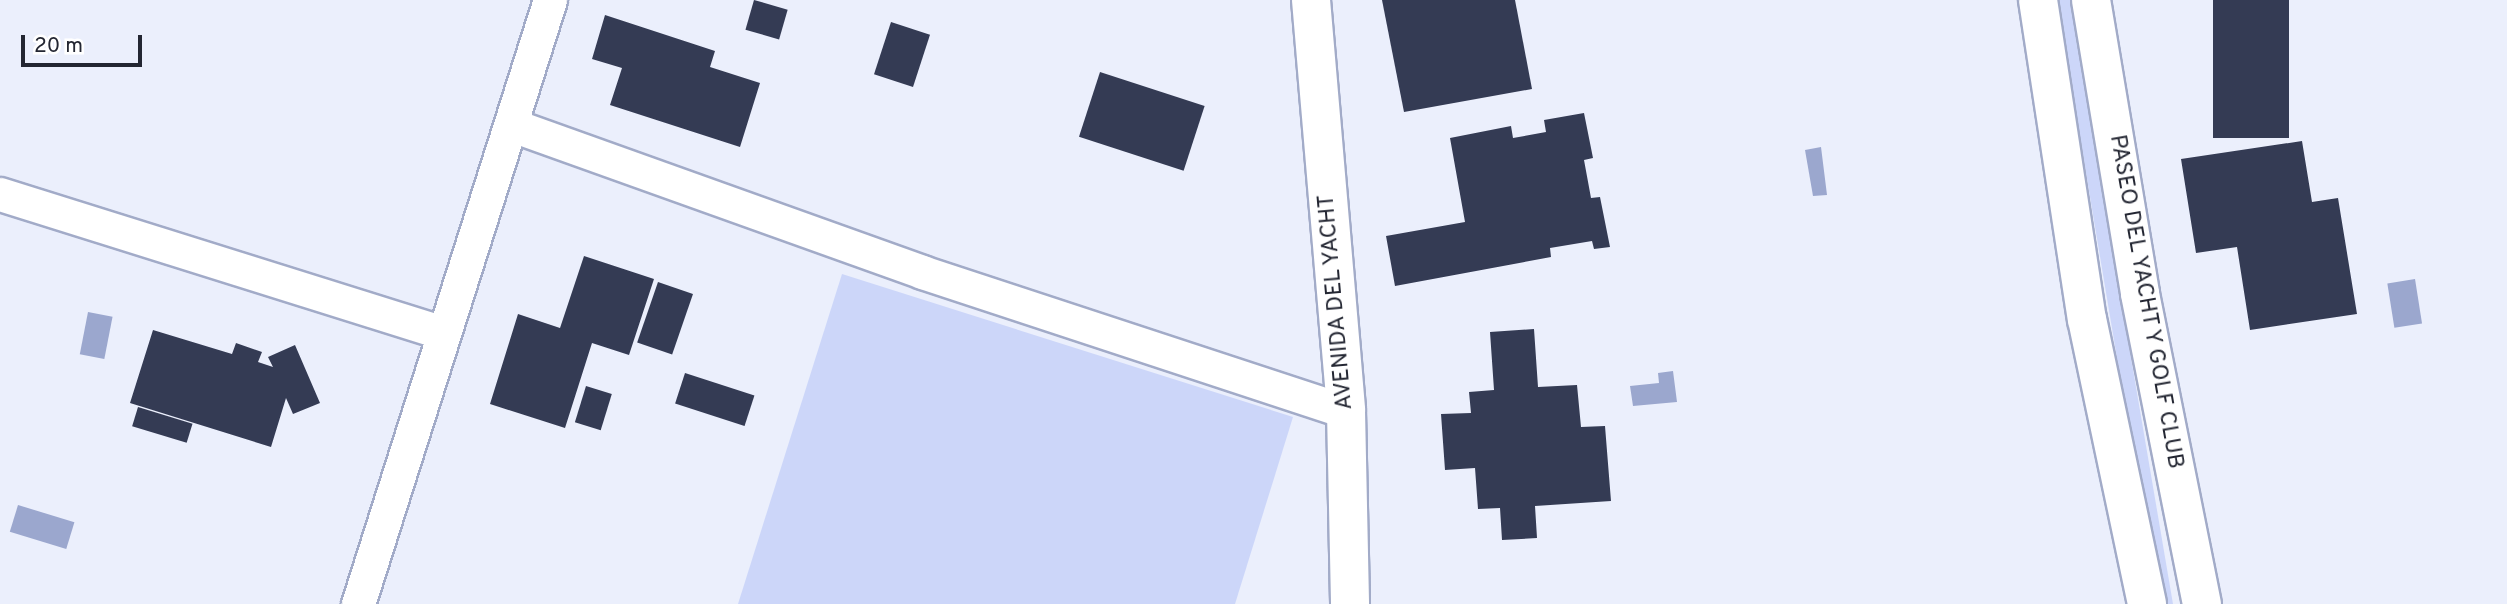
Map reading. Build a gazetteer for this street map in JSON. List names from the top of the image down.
{
  "streets": {
    "main road": ["AVENIDA DEL YACHT", "PASEO DEL YACHT Y GOLF CLUB"]
  },
  "scale_bar": "20 m"
}
